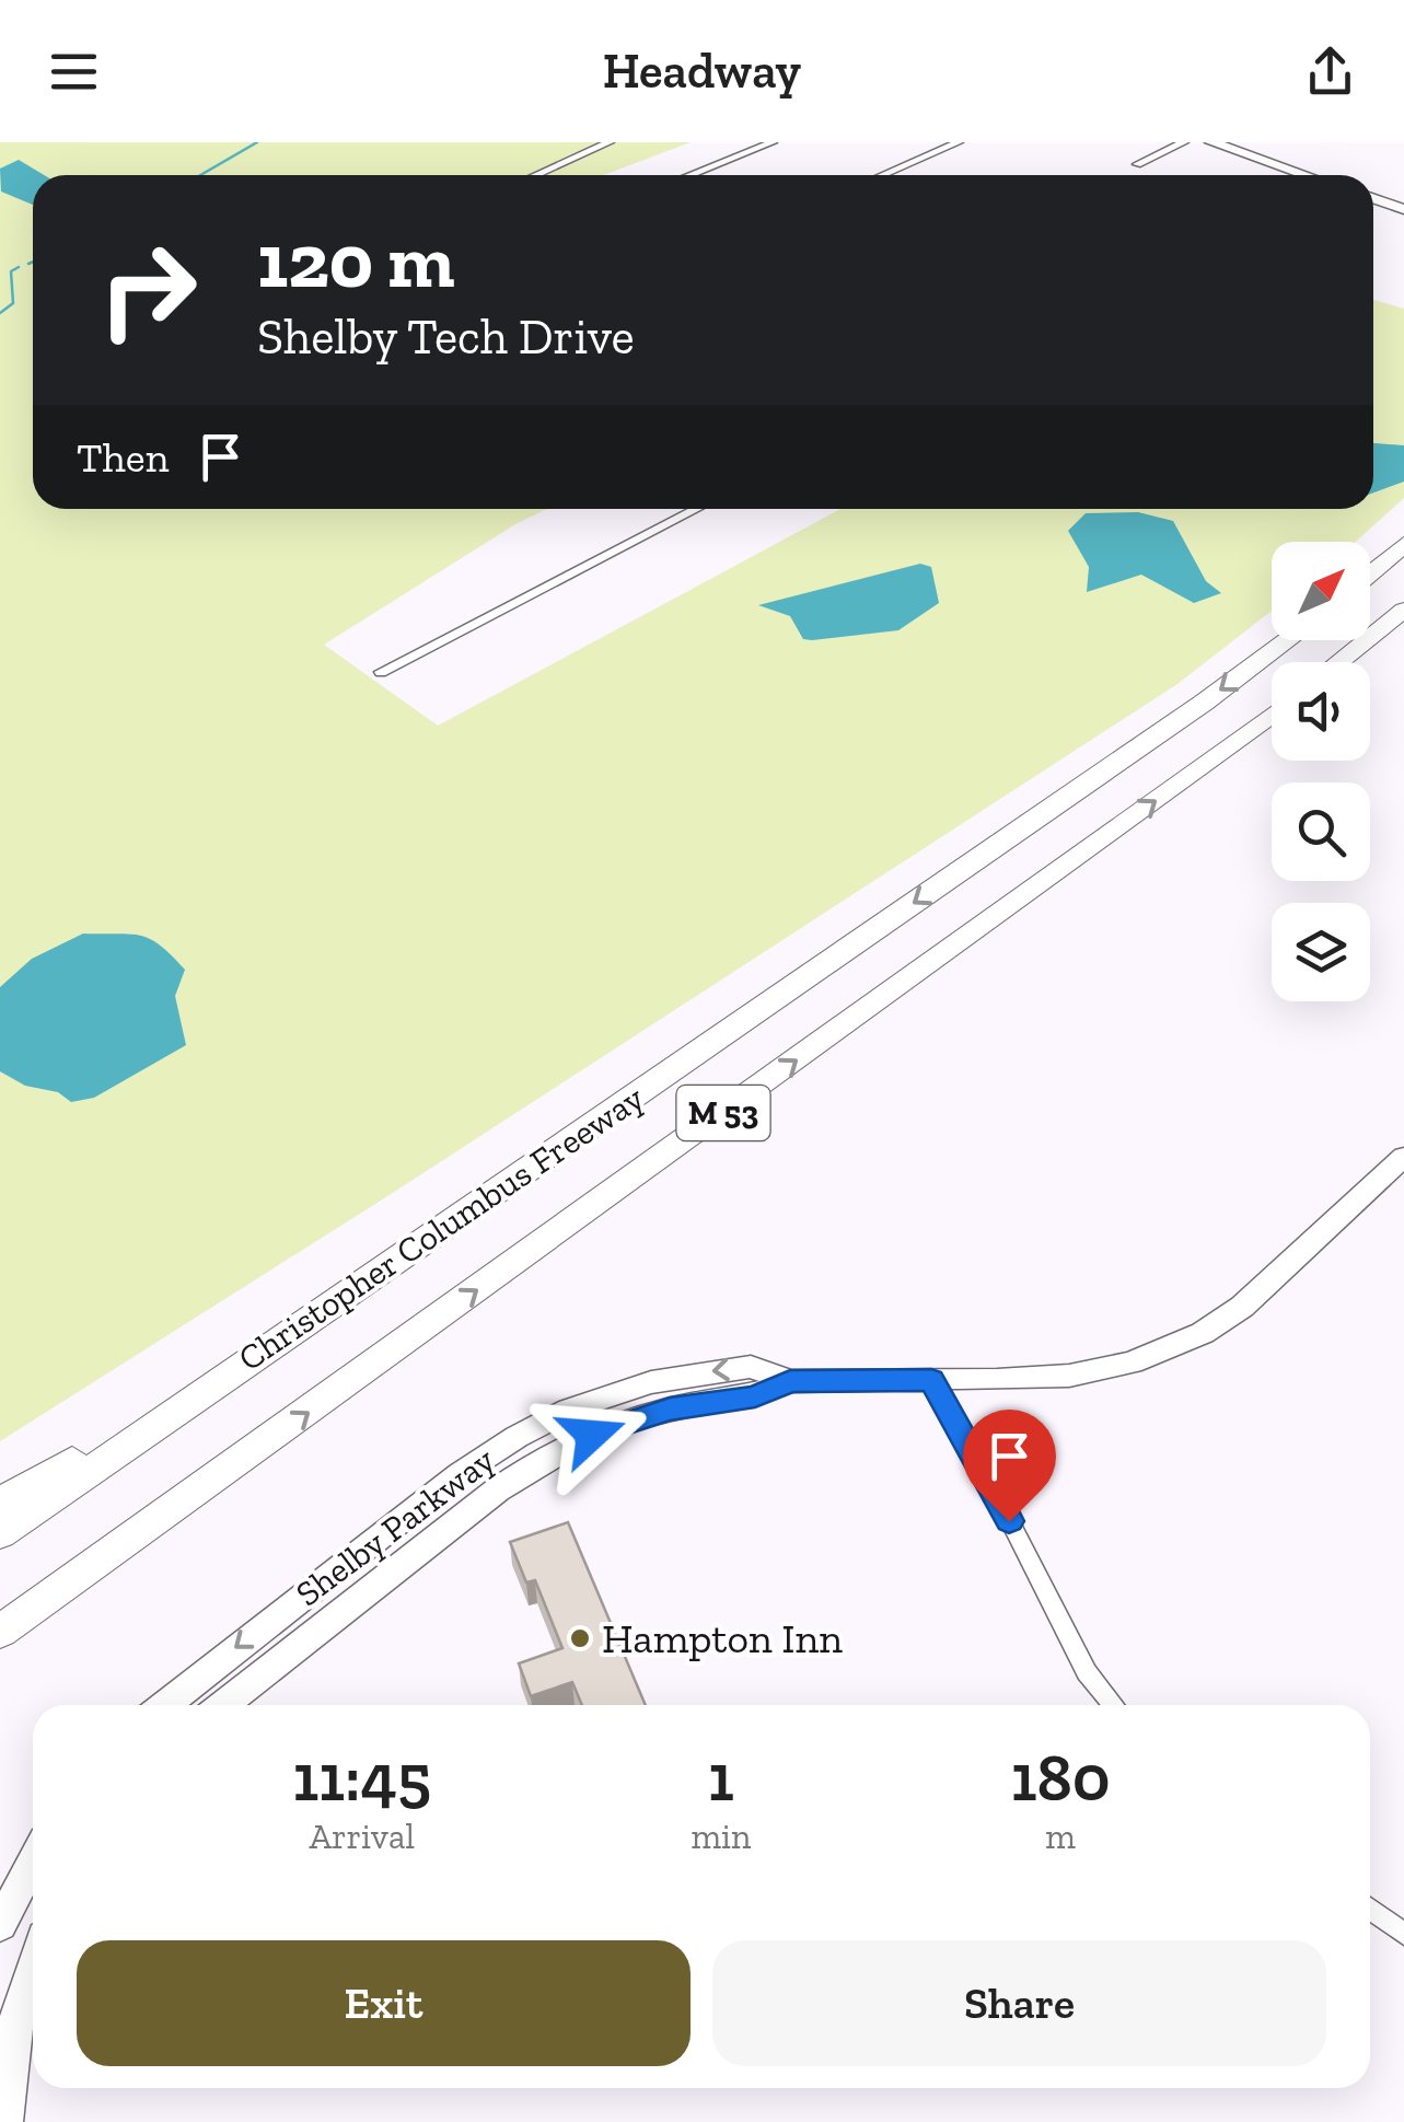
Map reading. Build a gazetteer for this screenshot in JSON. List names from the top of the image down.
{
  "streets": {
    "highway": ["M 53", "Christopher Columbus Freeway"],
    "street": ["Shelby Parkway"]
  },
  "places": ["Hampton Inn"],
  "north": "top right",
  "page": {
    "header": "Headway",
    "turn": ["120 m", "Shelby Tech Drive"],
    "then": "Then",
    "eta": [
      "11:45",
      "Arrival",
      "1",
      "min",
      "180",
      "m"
    ],
    "buttons": ["Exit", "Share"]
  }
}
